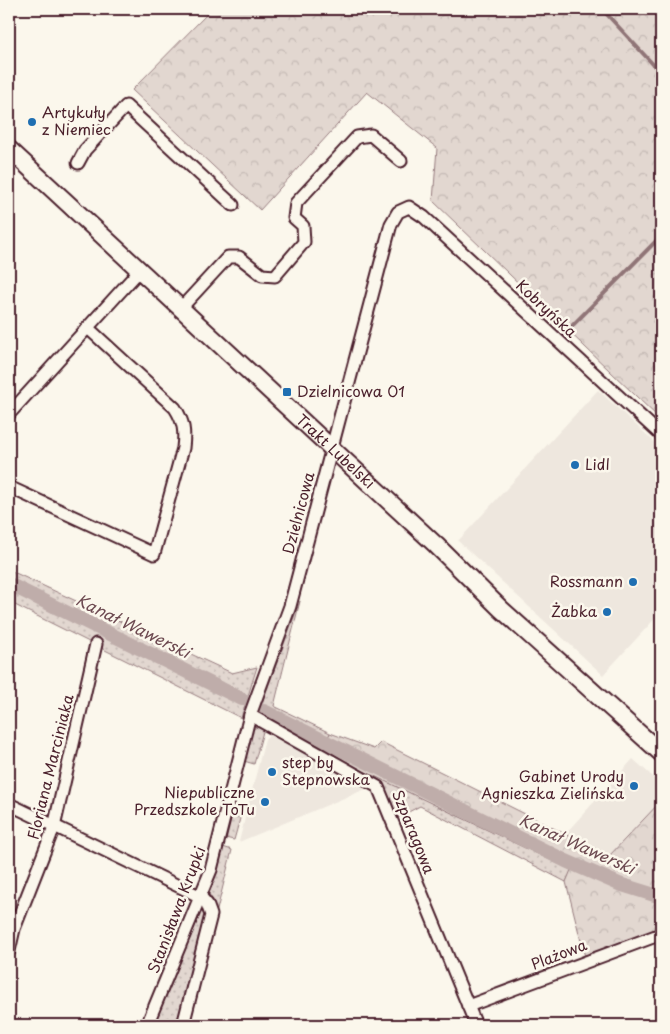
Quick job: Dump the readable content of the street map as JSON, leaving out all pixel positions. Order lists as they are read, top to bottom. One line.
{"streets":{"street":["Kobryńska","Trakt Lubelski","Dzielnicowa","Floriana Marciniaka","Szparagowa","Stanisława Krupki","Plażowa"]},"crossings":[["Kobryńska","Dzielnicowa"],["Trakt Lubelski","Dzielnicowa"],["Dzielnicowa","Szparagowa"],["Dzielnicowa","Stanisława Krupki"],["Szparagowa","Stanisława Krupki"],["Szparagowa","Plażowa"]],"water":["Kanał Wawerski"],"places":{"other":["Artykuły z Niemiec","Lidl","Rossmann","Żabka","step by Stepnowska","Gabinet Urody Agnieszka Zielińska","Niepubliczne Przedszkole ToTu"],"transit":["Dzielnicowa 01"]}}
